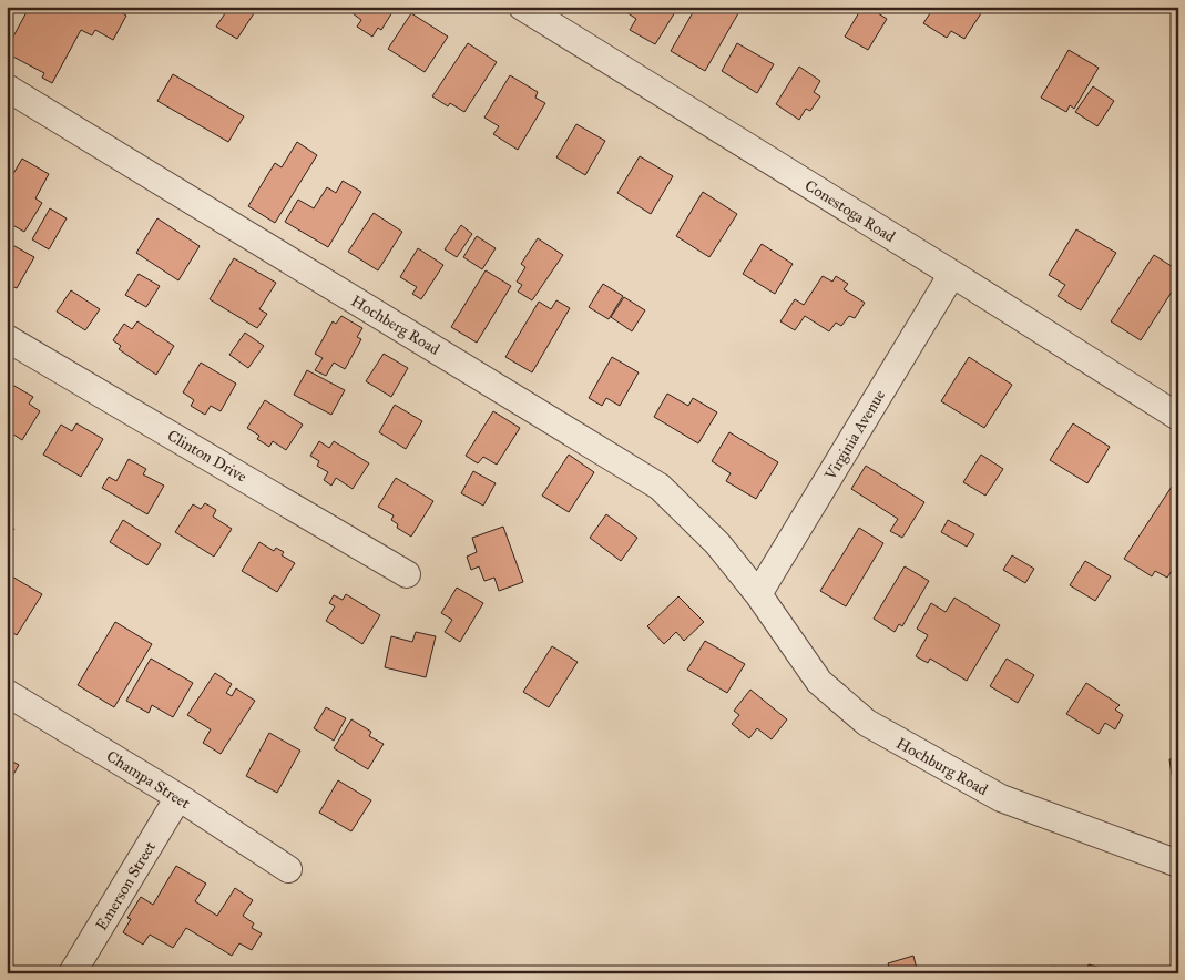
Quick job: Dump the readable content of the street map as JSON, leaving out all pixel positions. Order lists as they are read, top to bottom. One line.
{"streets":{"street":["Conestoga Road","Hochberg Road","Virginia Avenue","Clinton Drive","Hochburg Road","Champa Street","Emerson Street"]},"crossings":[["Conestoga Road","Virginia Avenue"],["Hochberg Road","Virginia Avenue"],["Hochberg Road","Hochburg Road"],["Virginia Avenue","Hochburg Road"],["Champa Street","Emerson Street"]]}
